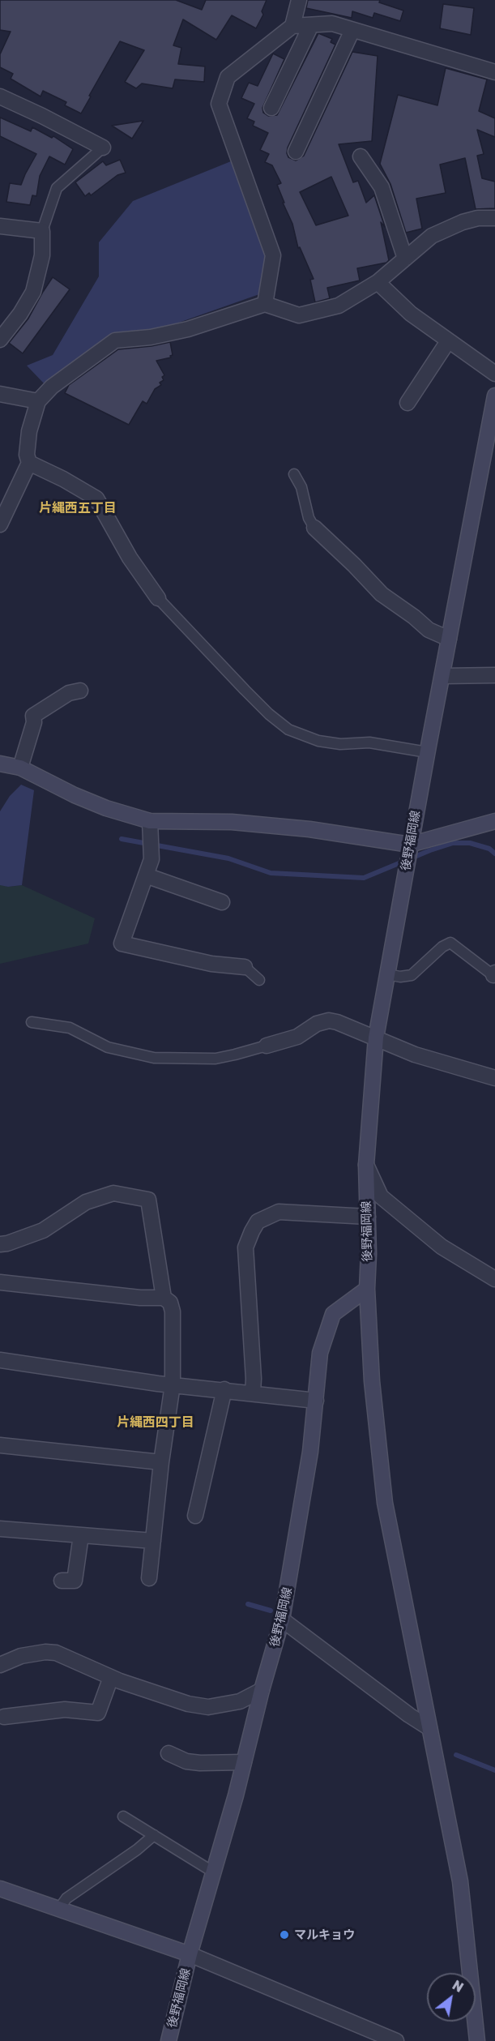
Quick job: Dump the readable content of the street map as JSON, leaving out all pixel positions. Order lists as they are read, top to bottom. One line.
{"streets":{"main road":["後野福岡線"]},"districts":["片縄西五丁目","片縄西四丁目"],"places":["マルキョウ"],"north":"top right"}
